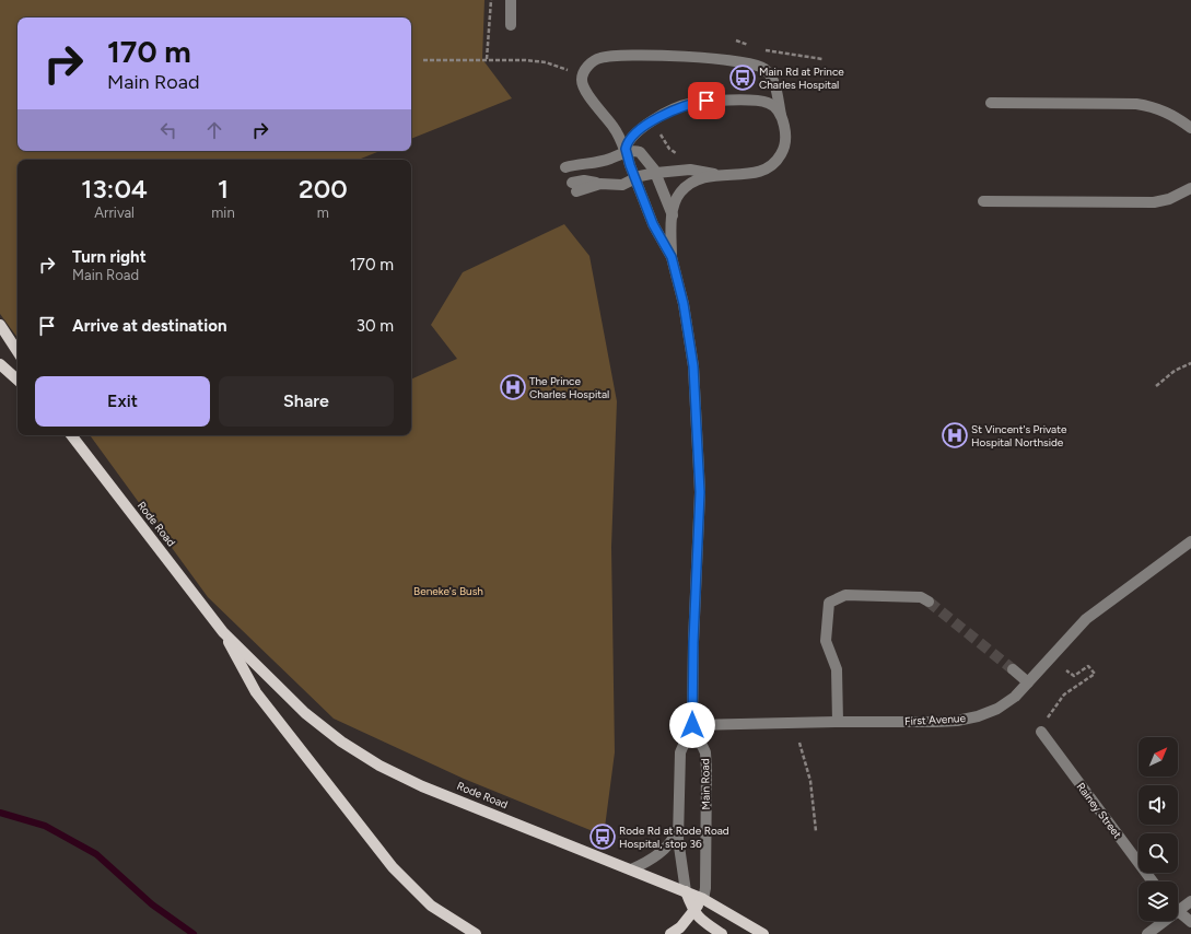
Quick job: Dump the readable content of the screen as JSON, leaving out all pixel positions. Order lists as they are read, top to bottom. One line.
{"streets":{"main road":["Rode Road"],"street":["First Avenue","Main Road","Rainey Street"]},"crossings":[["Rode Road","Main Road"],["First Avenue","Main Road"]],"parks":["Beneke's Bush"],"places":{"bus stop":["Main Rd at Prince Charles Hospital","Rode Rd at Rode Road Hospital, stop 36"],"hospital":["The Prince Charles Hospital","St Vincent's Private Hospital Northside"]},"north":"top right","page":{"turn":["170 m","Main Road"],"eta":["13:04","Arrival","1","min","200","m"],"list":[{"name":"Turn right","note":"Main Road","value":"170 m"},{"name":"Arrive at destination","value":"30 m"}],"buttons":["Exit","Share"]}}
